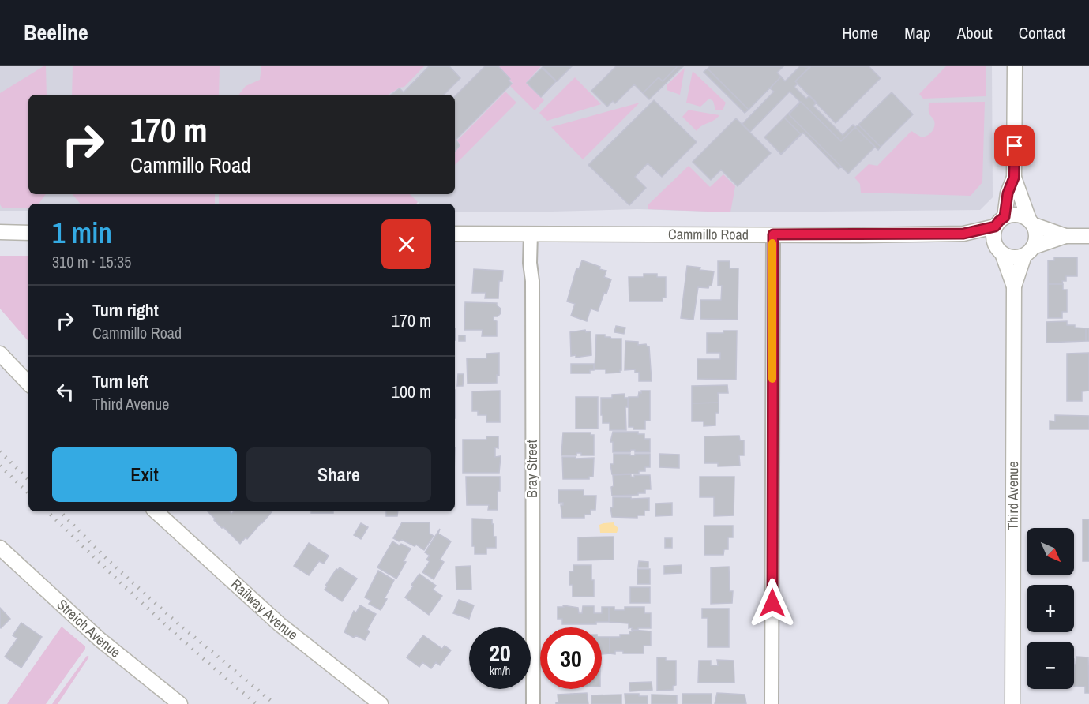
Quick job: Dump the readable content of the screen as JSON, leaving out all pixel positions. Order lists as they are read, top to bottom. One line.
{"streets":{"main road":["Cammillo Road","Third Avenue","Railway Avenue","Streich Avenue"],"street":["Bray Street"]},"crossings":[["Cammillo Road","Bray Street"],["Cammillo Road","Third Avenue"]],"north":"bottom right","page":{"header":"Beeline","nav":["Home","Map","About","Contact"],"turn":["170 m","Cammillo Road"],"heading":["1 min","310 m · 15:35"],"list":[{"name":"Turn right","note":"Cammillo Road","value":"170 m"},{"name":"Turn left","note":"Third Avenue","value":"100 m"}],"buttons":["Exit","Share"],"map_buttons":["+","−"],"speed":"20 km/h","limit":"30"}}
